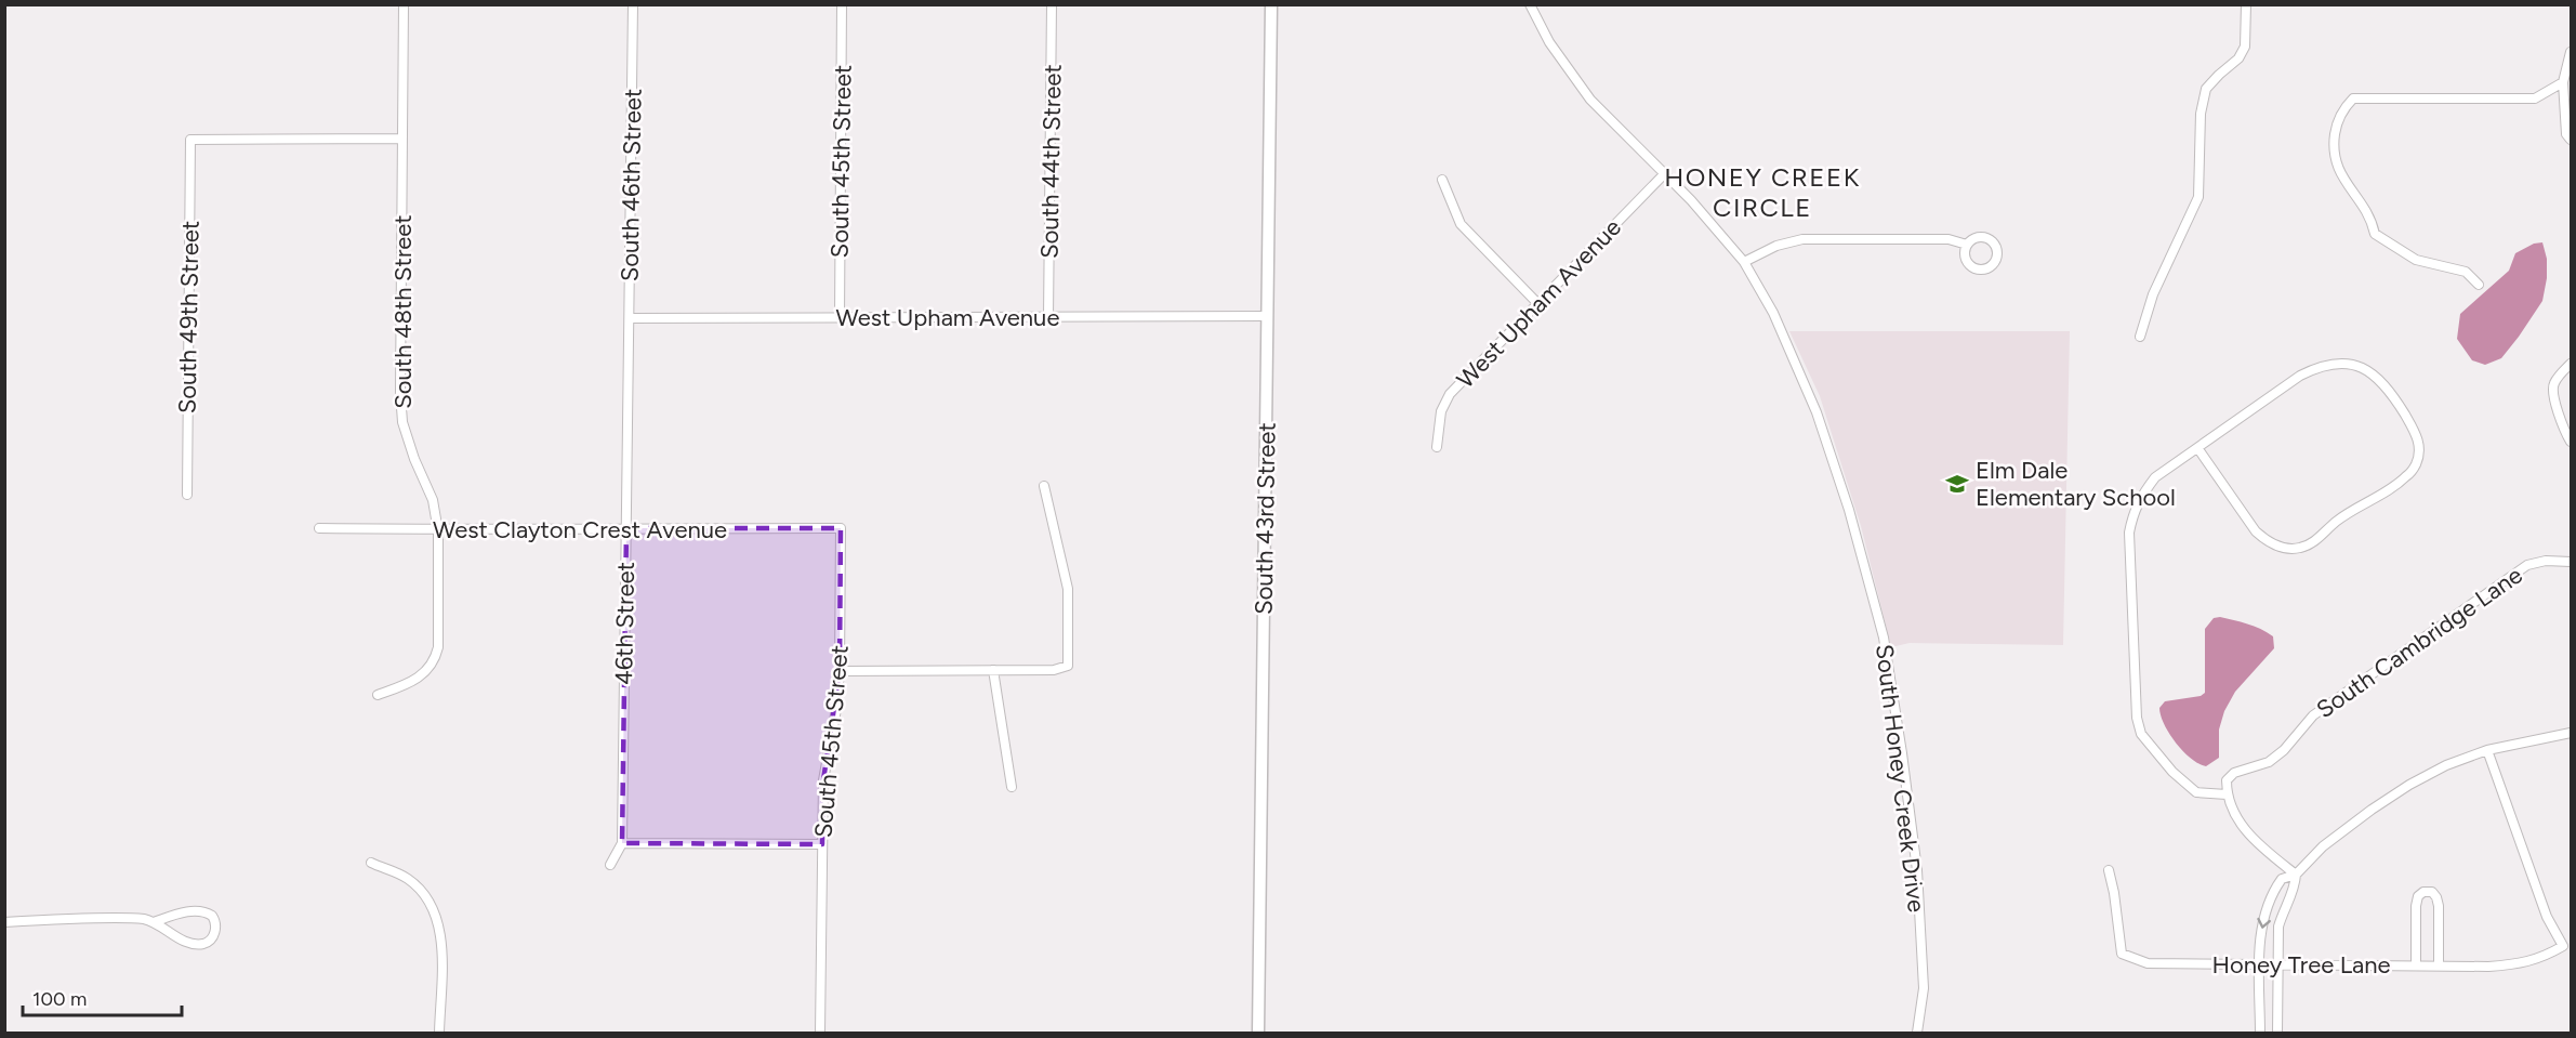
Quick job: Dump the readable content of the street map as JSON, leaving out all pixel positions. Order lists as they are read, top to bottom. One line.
{"streets":{"street":["South 45th Street","South 44th Street","South 46th Street","West Upham Avenue","South 48th Street","South 49th Street","South 43rd Street","West Clayton Crest Avenue","46th Street","South Cambridge Lane","South Honey Creek Drive","Honey Tree Lane"]},"crossings":[["South 45th Street","West Upham Avenue"],["South 45th Street","West Clayton Crest Avenue"],["South 44th Street","West Upham Avenue"],["South 46th Street","West Upham Avenue"],["South 46th Street","46th Street"],["West Upham Avenue","South 43rd Street"],["West Upham Avenue","South Honey Creek Drive"],["South 48th Street","South 49th Street"],["South 48th Street","West Clayton Crest Avenue"],["West Clayton Crest Avenue","46th Street"]],"districts":["HONEY CREEK CIRCLE"],"places":{"school or university":["Elm Dale Elementary School"]},"scale_bar":"100 m"}
